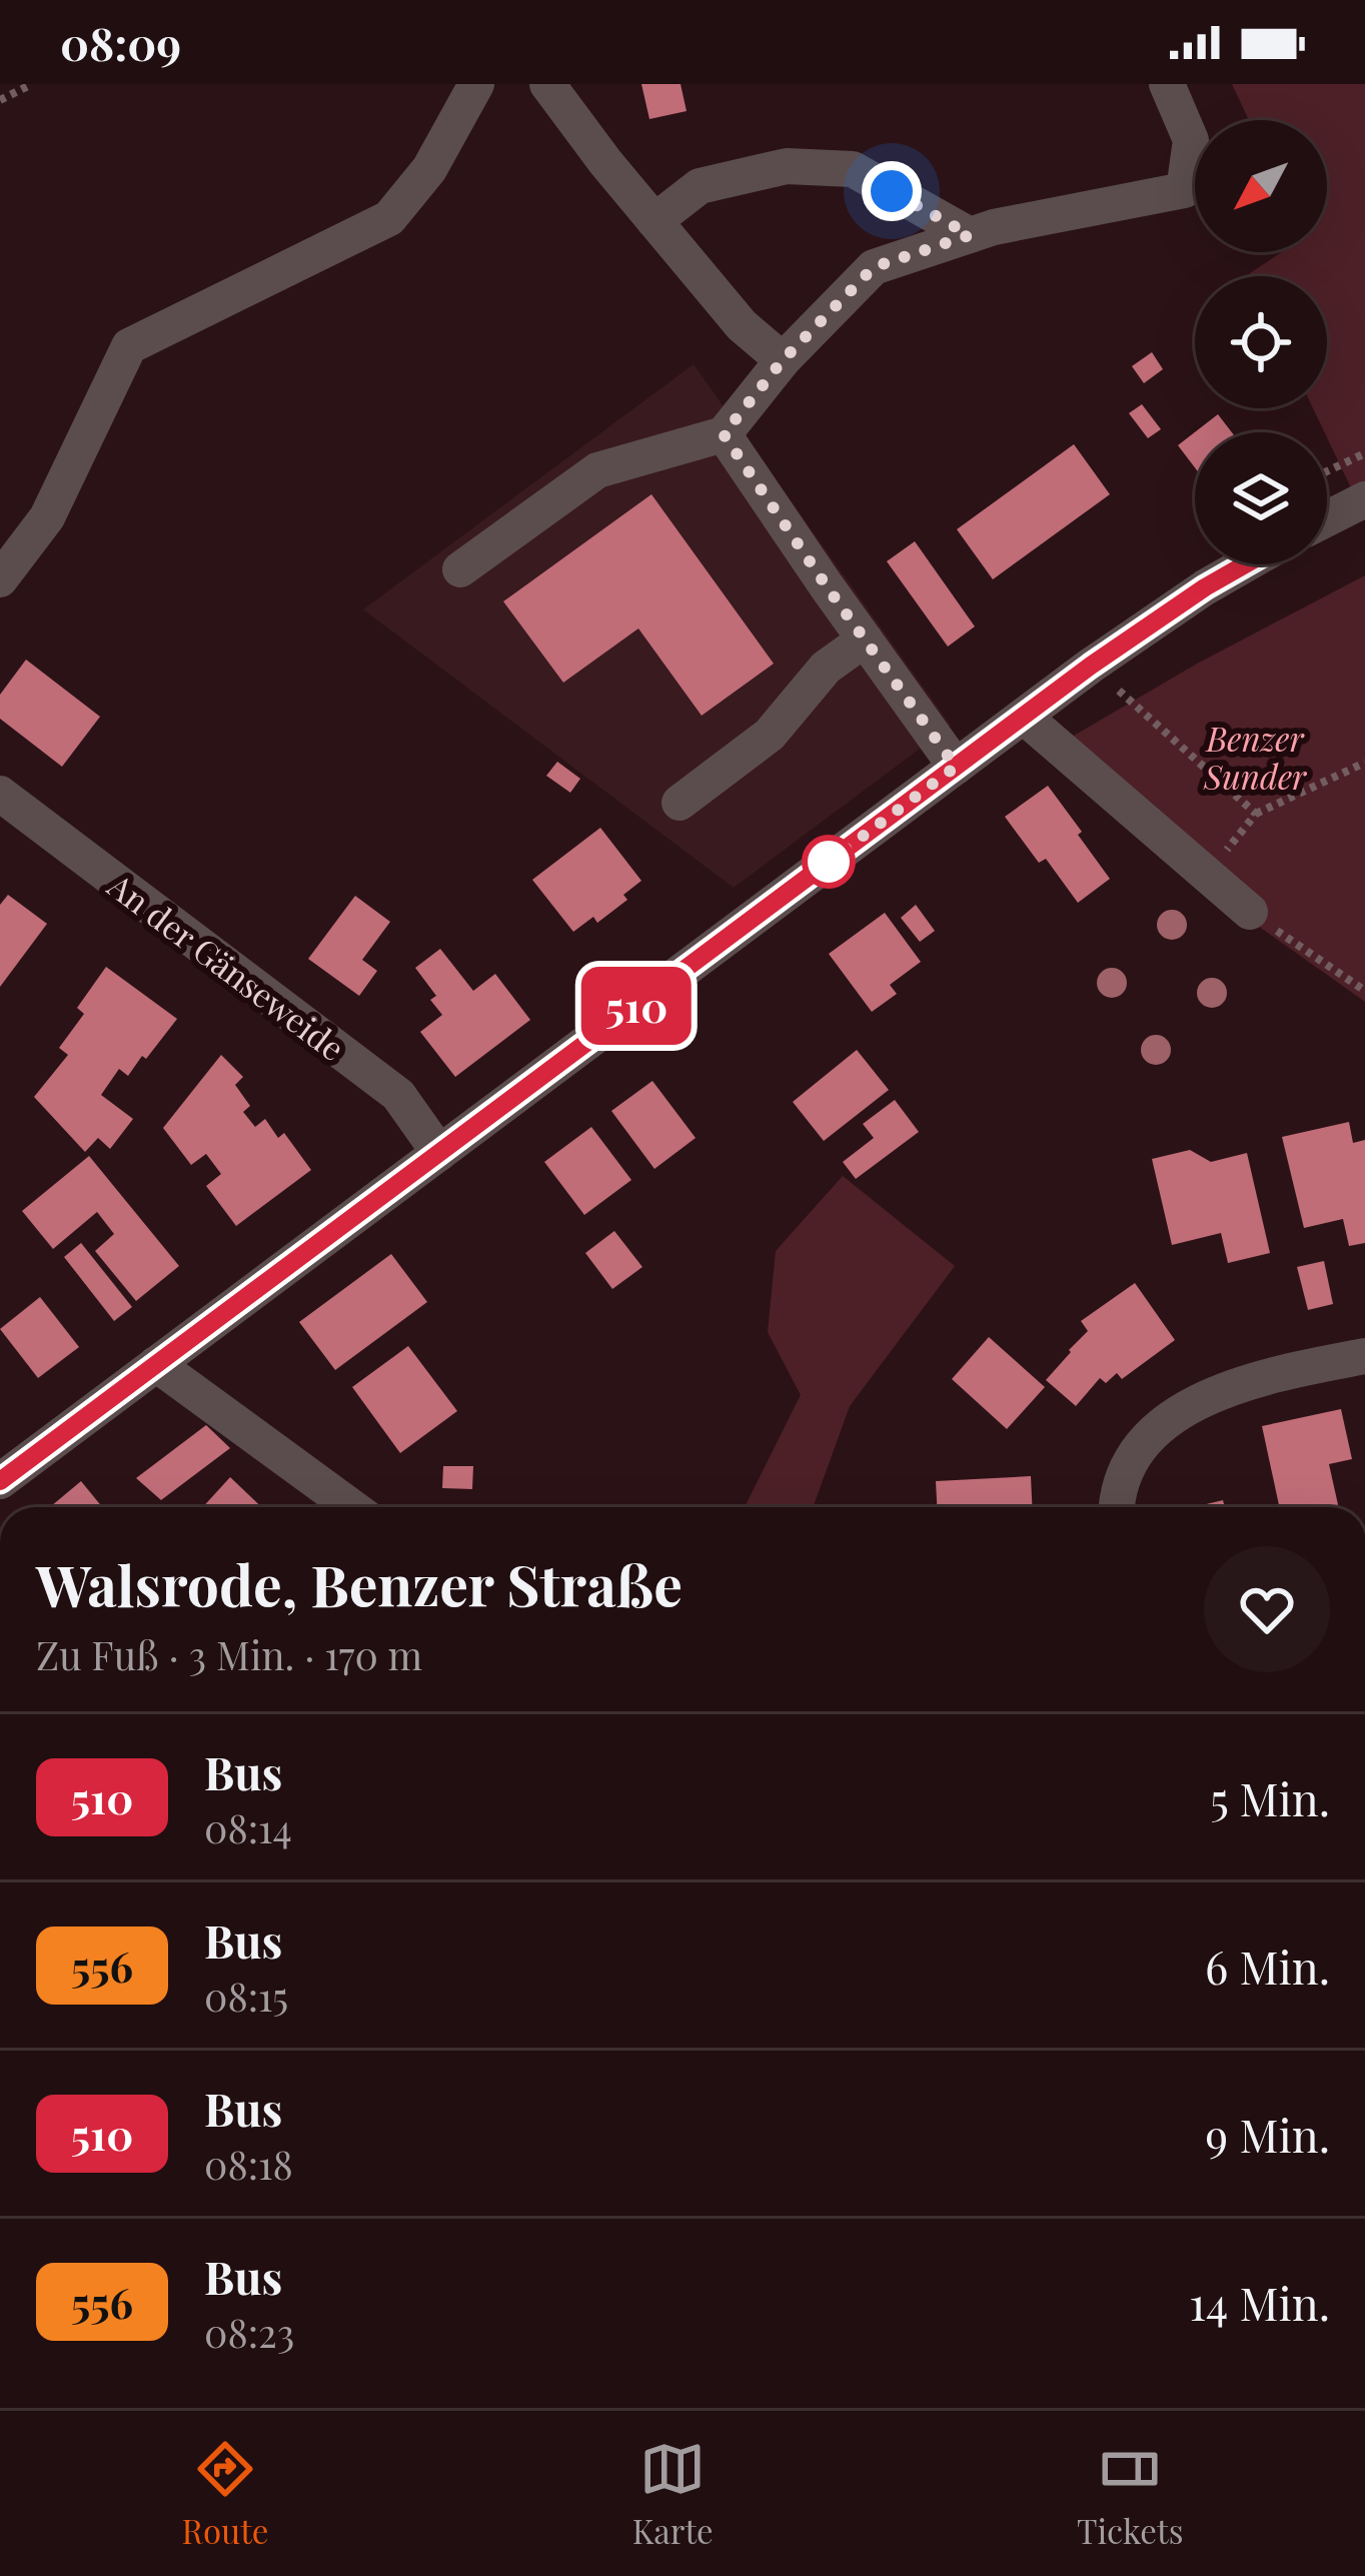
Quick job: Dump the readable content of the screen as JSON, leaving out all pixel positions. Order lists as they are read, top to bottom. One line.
{"streets":{"street":["An der Gänseweide"]},"parks":["Benzer Sunder"],"lines":["bus line 510"],"north":"bottom left","page":{"status":"08:09","on_map":"510","heading":["Walsrode, Benzer Straße","Zu Fuß · 3 Min. · 170 m"],"list":[{"mark":"510","name":"Bus","note":"08:14","value":"5 Min."},{"mark":"556","name":"Bus","note":"08:15","value":"6 Min."},{"mark":"510","name":"Bus","note":"08:18","value":"9 Min."},{"mark":"556","name":"Bus","note":"08:23","value":"14 Min."}],"tabs":["Route","Karte","Tickets"]}}
